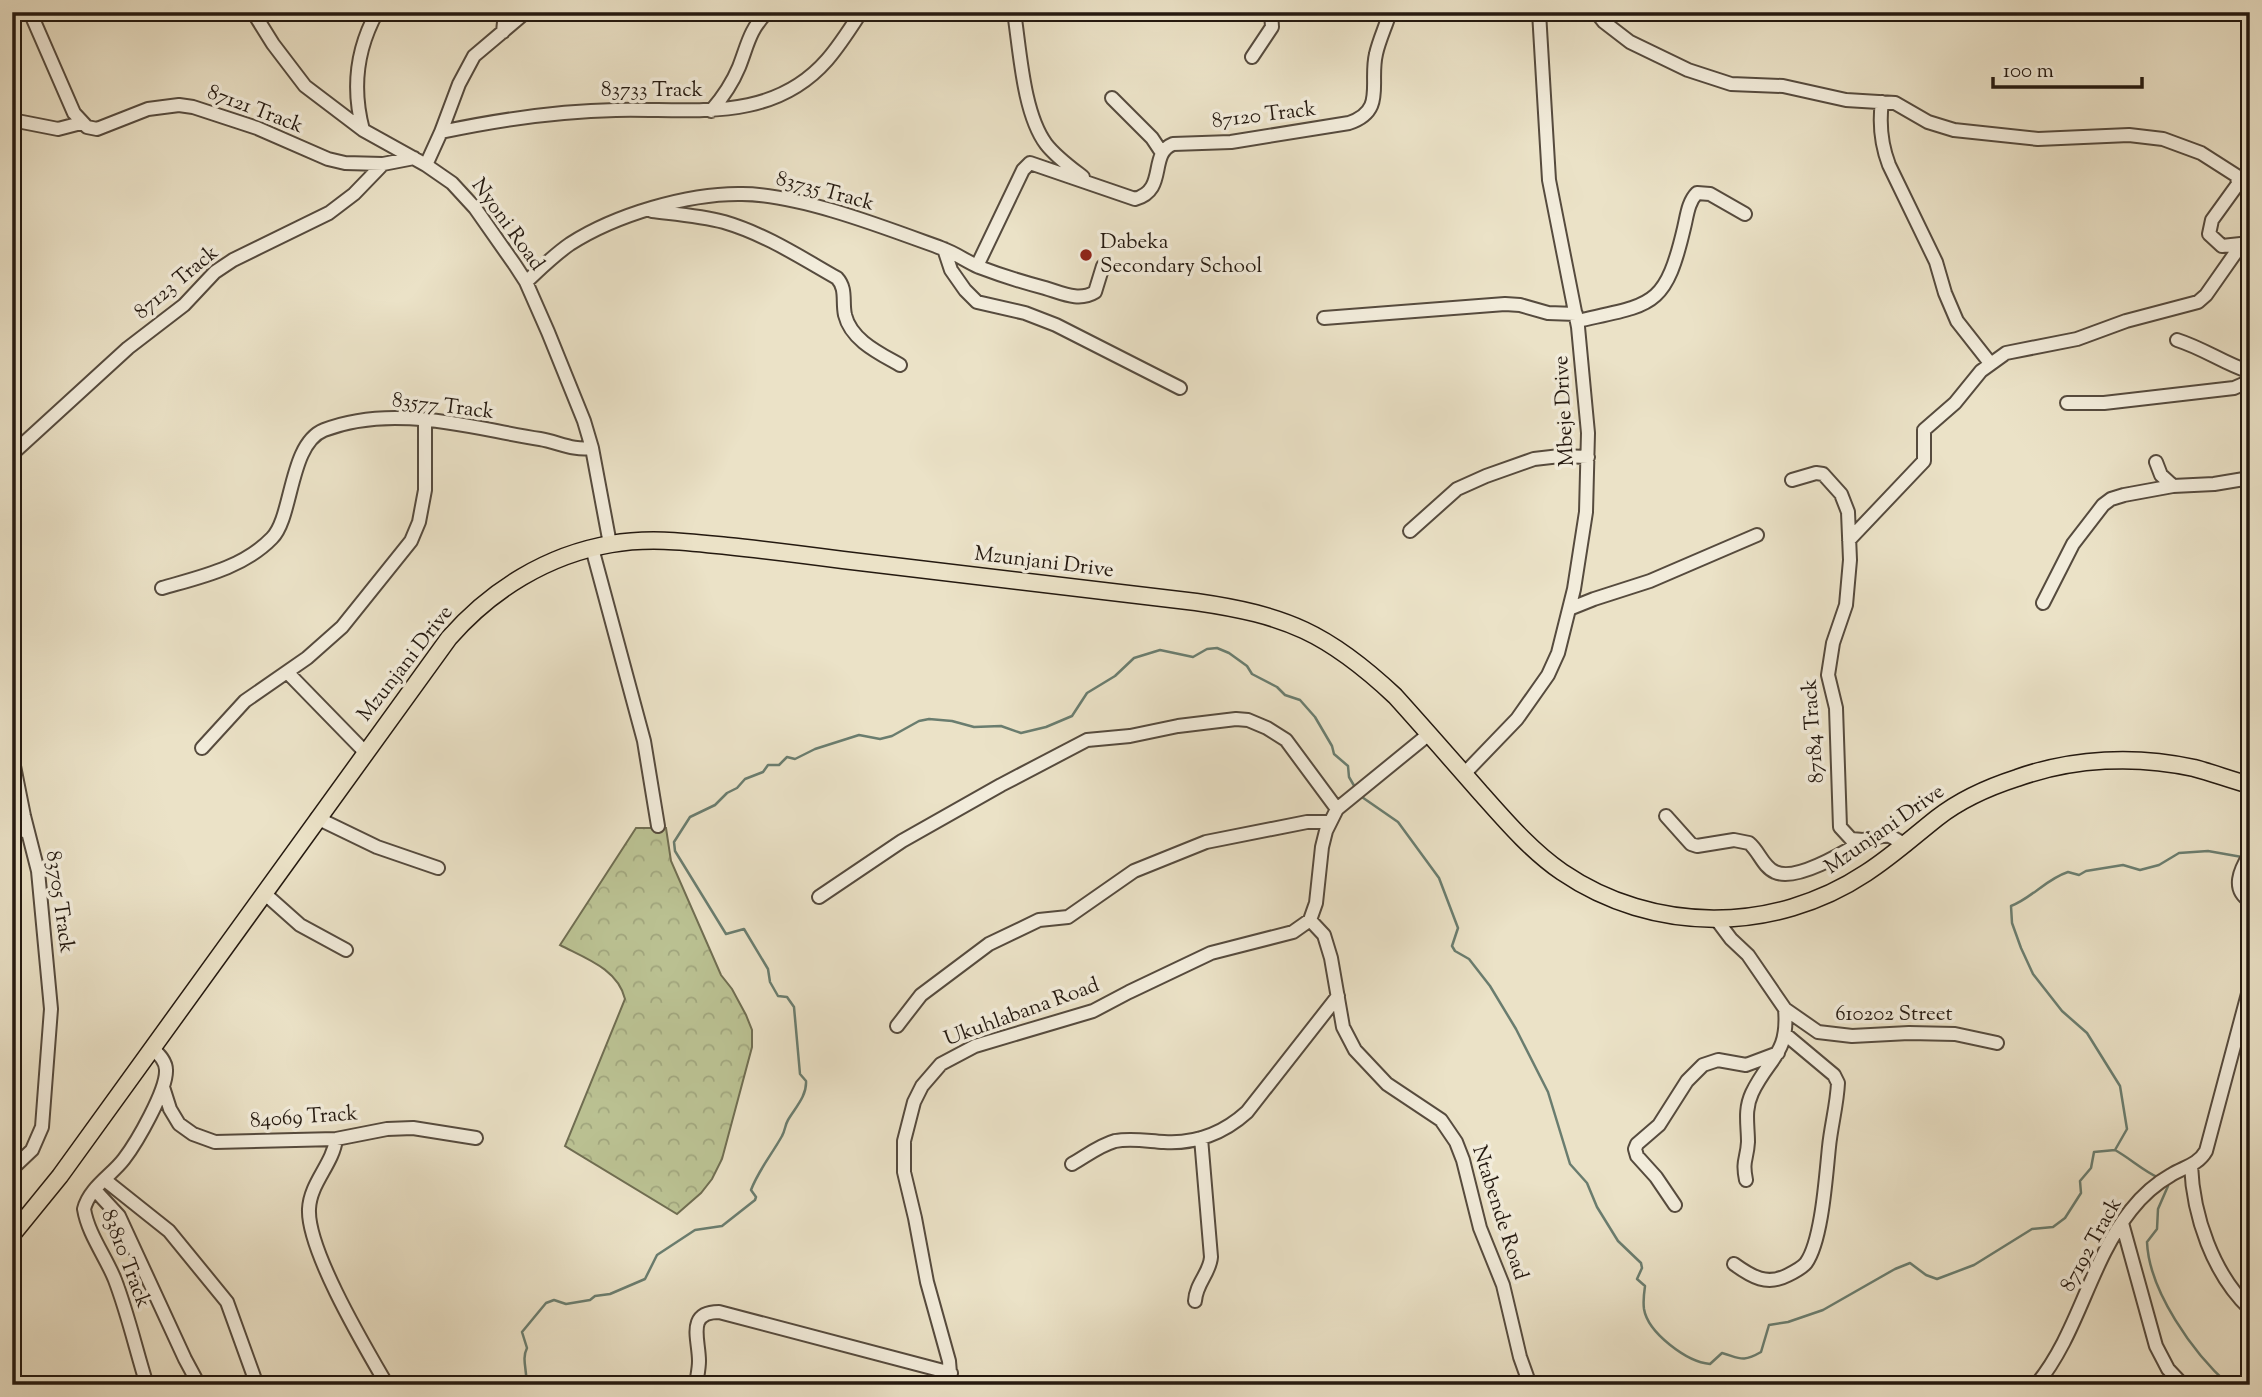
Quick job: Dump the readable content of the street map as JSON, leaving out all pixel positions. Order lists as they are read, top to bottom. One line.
{"streets":{"main road":["Mzunjani Drive"],"street":["83733 Track","87121 Track","87120 Track","83735 Track","Nyoni Road","87123 Track","83577 Track","Mbeje Drive","87184 Track","83705 Track","Ukuhlabana Road","610202 Street","84069 Track","Ntabende Road","87192 Track","83810 Track"]},"crossings":[["87121 Track","Nyoni Road"],["87121 Track","87123 Track"],["83735 Track","Nyoni Road"],["Nyoni Road","83577 Track"],["Nyoni Road","Mzunjani Drive"],["Mbeje Drive","Mzunjani Drive"],["Mzunjani Drive","610202 Street"],["Ukuhlabana Road","Ntabende Road"],["84069 Track","83810 Track"]],"places":["Dabeka Secondary School"],"scale_bar":"100 m"}
